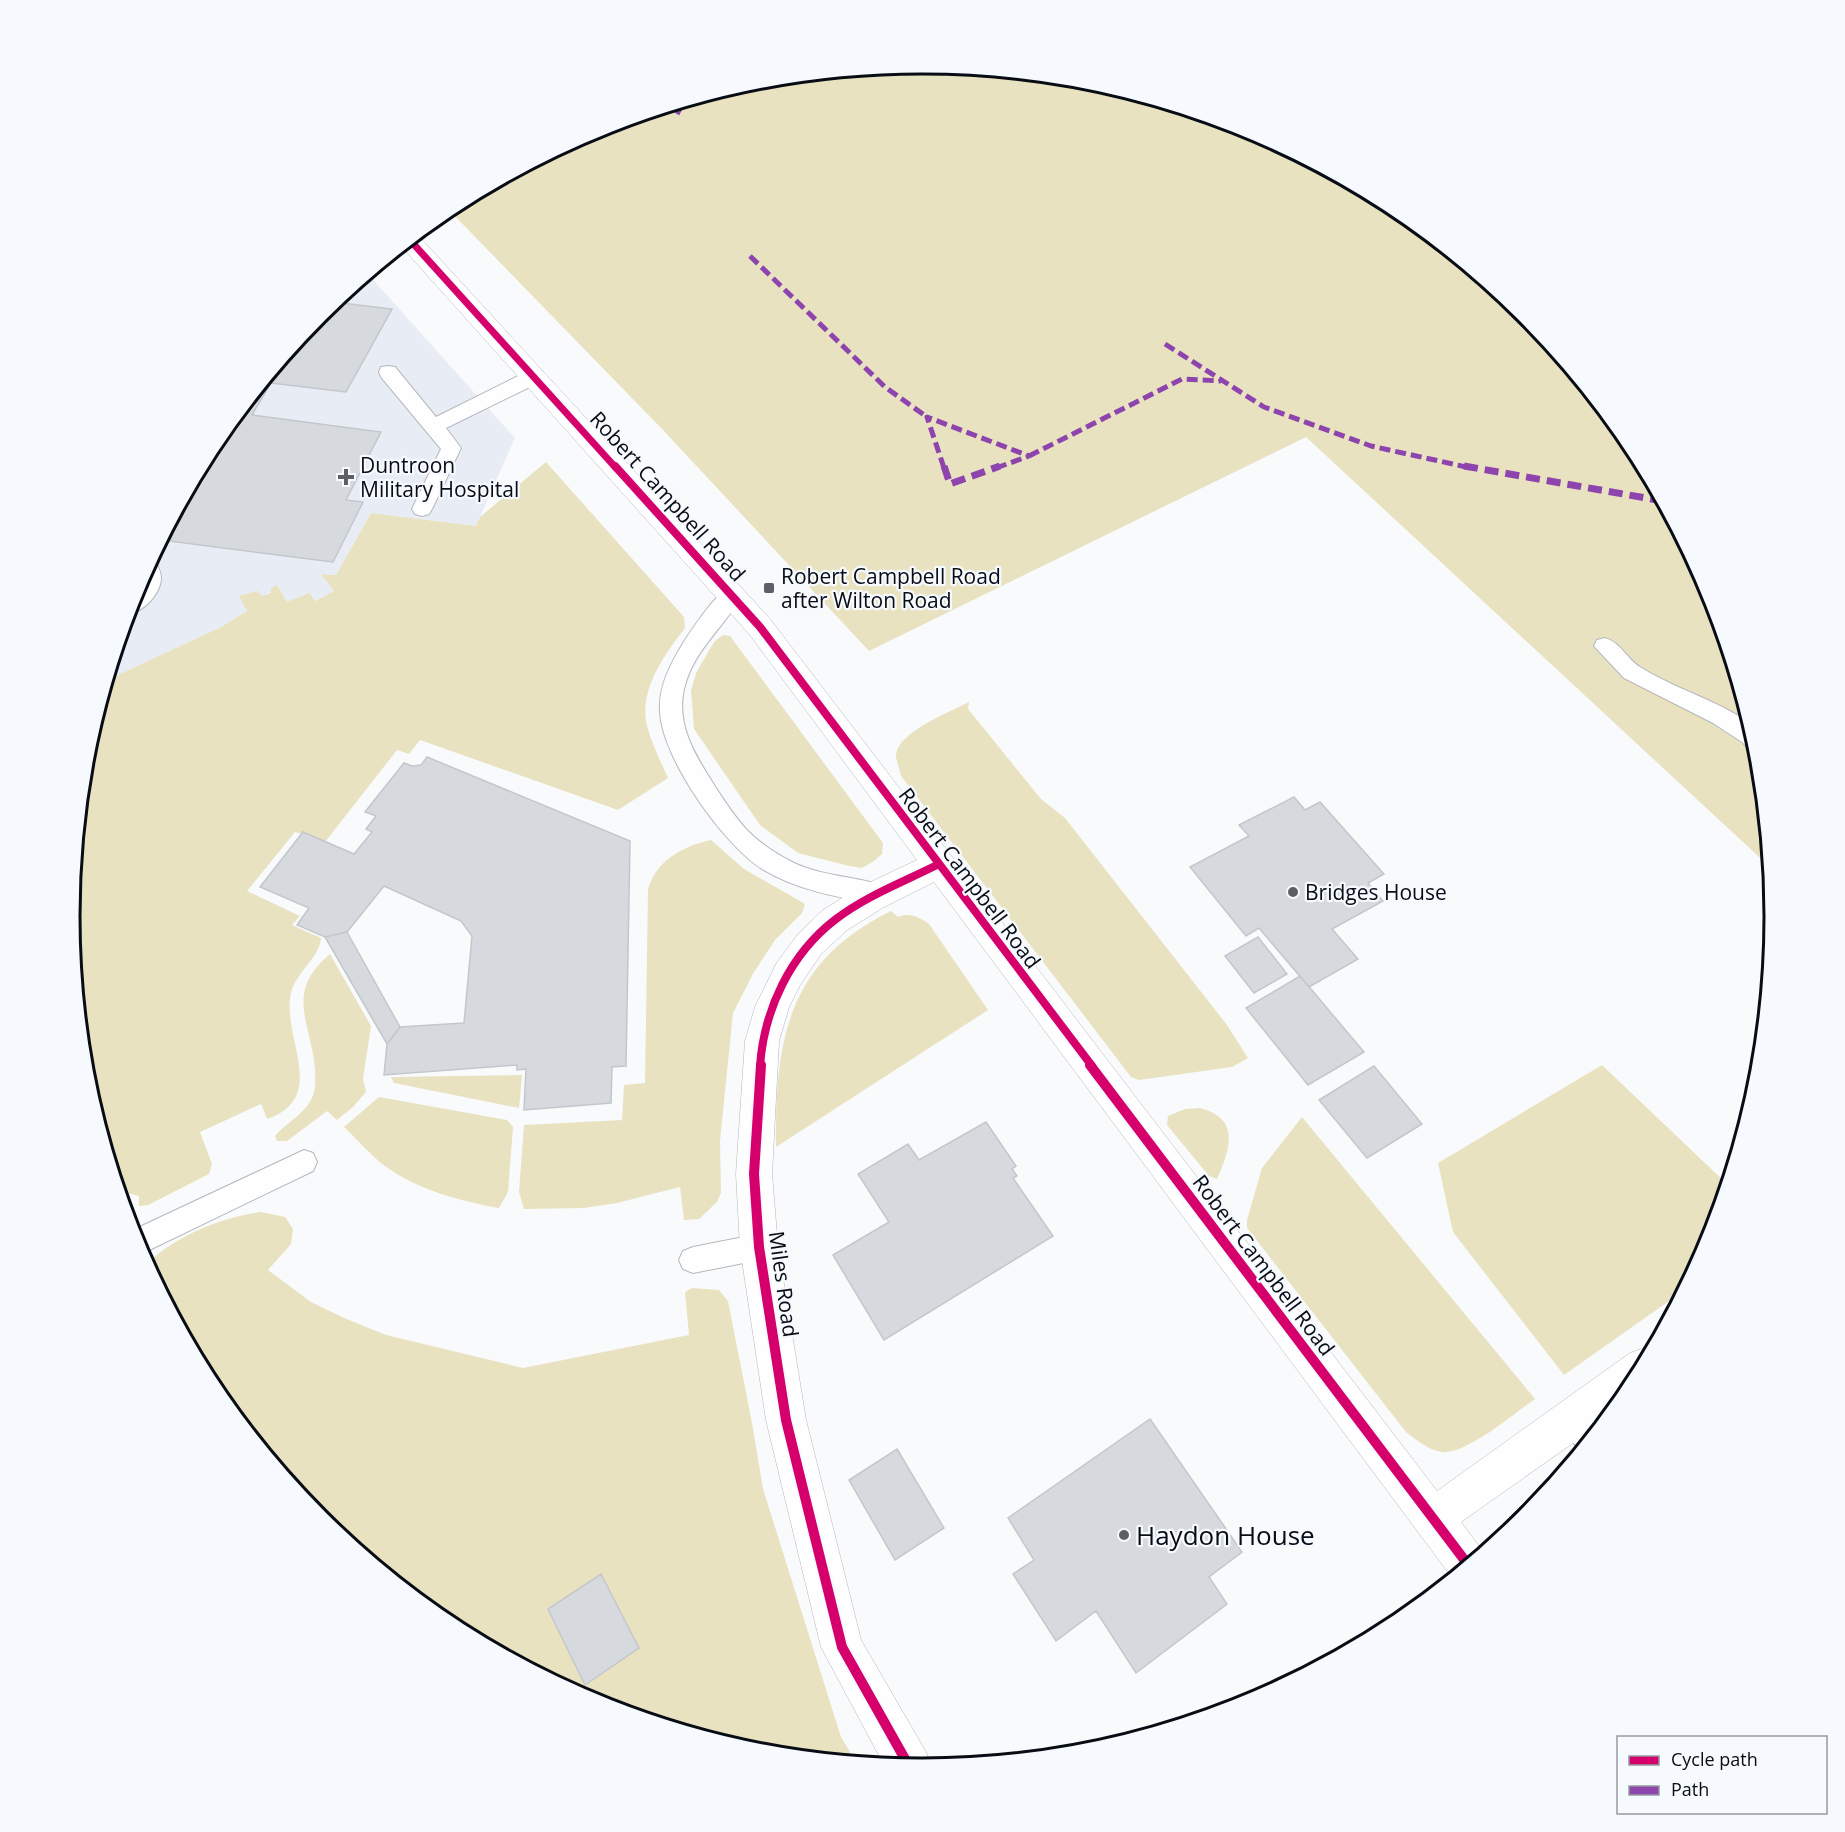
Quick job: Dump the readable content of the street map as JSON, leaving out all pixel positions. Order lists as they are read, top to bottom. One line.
{"streets":{"street":["Robert Campbell Road","Miles Road"]},"crossings":[["Robert Campbell Road","Miles Road"]],"places":{"health":["Duntroon Military Hospital"],"transit":["Robert Campbell Road after Wilton Road"],"other":["Bridges House","Haydon House"]},"legend":["Cycle path","Path"]}
